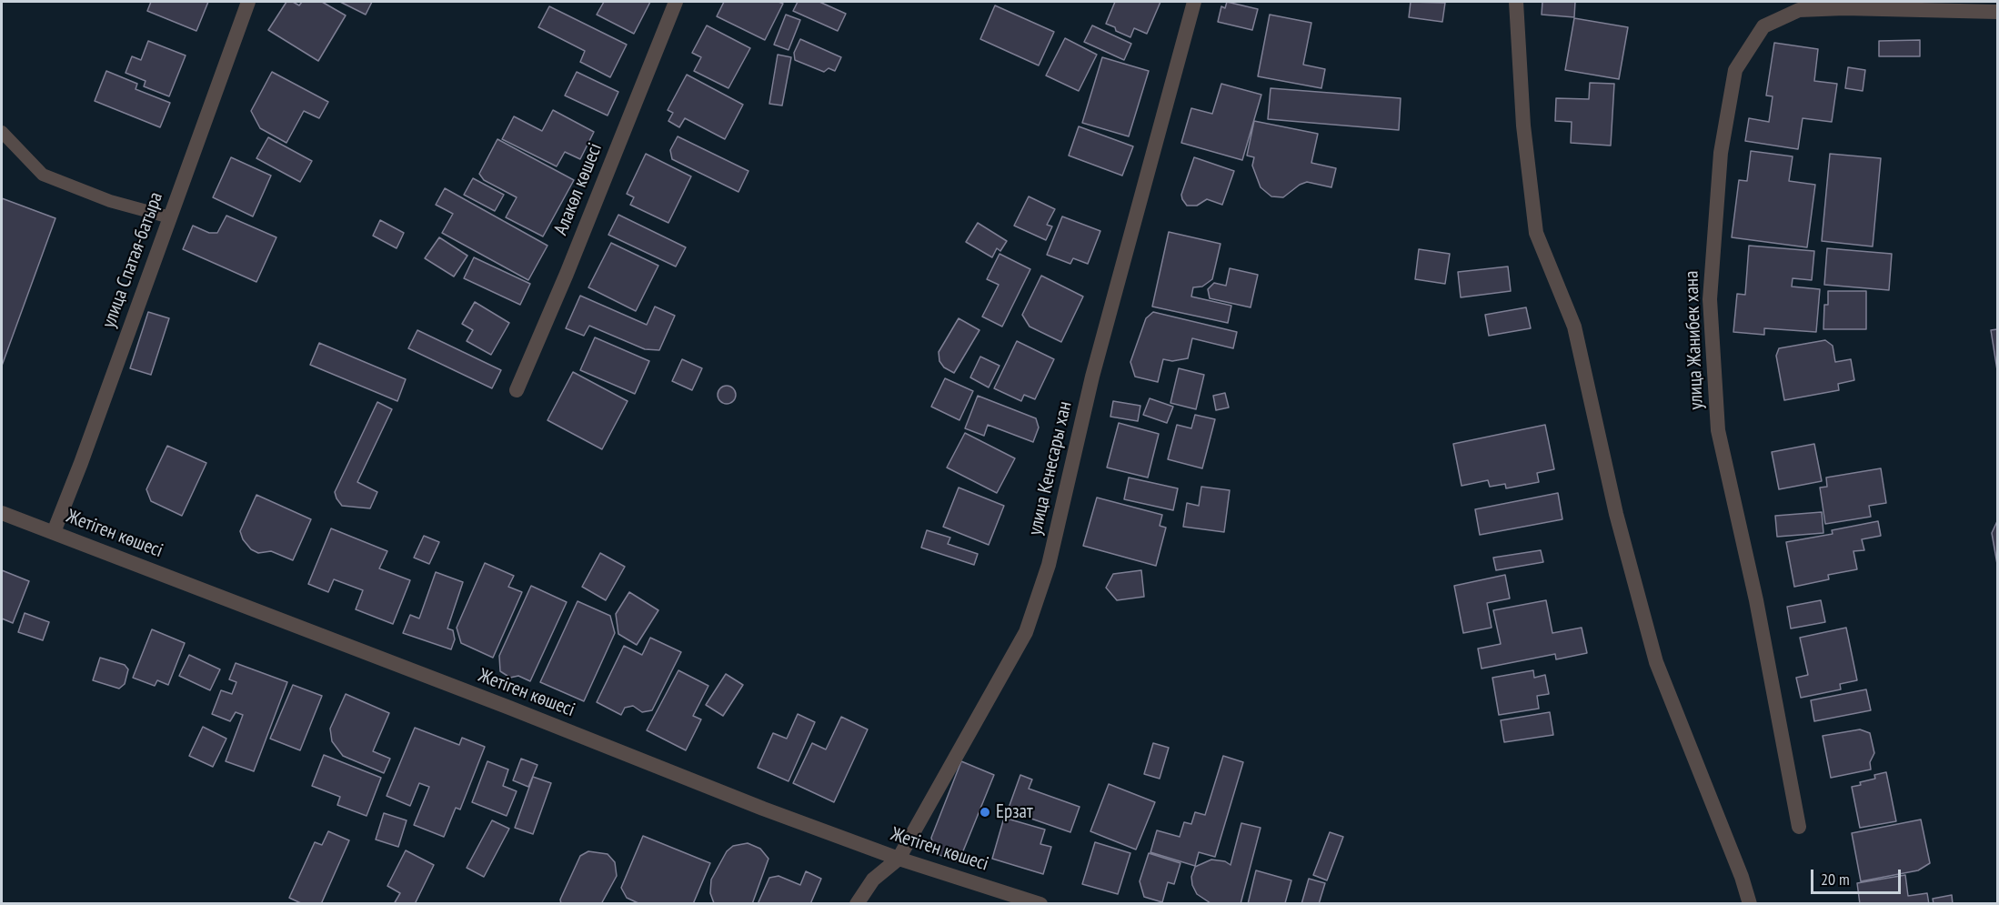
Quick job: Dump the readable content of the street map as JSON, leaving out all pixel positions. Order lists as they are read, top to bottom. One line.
{"streets":{"street":["Алакөл көшесі","улица Спатая-батыра","улица Жанибек хана","улица Кенесары хан","Жетіген көшесі"]},"crossings":[["улица Спатая-батыра","Жетіген көшесі"],["улица Кенесары хан","Жетіген көшесі"]],"places":["Ерзат"],"scale_bar":"20 m"}
